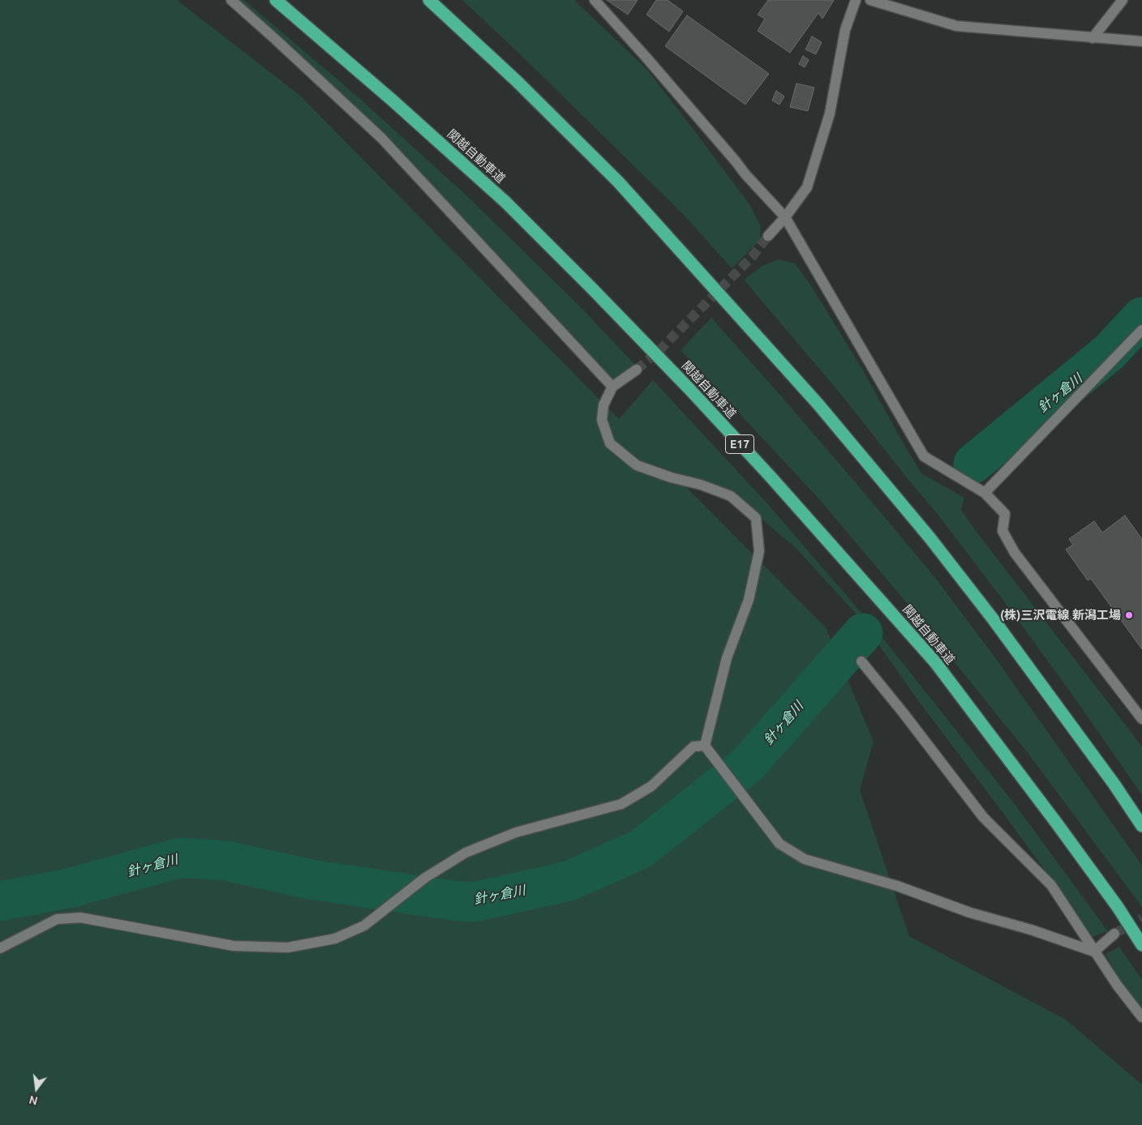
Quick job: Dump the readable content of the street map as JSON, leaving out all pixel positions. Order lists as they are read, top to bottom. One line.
{"streets":{"highway":["関越自動車道","E17"]},"water":["針ヶ倉川"],"places":["(株)三沢電線 新潟工場"],"north":"bottom"}
